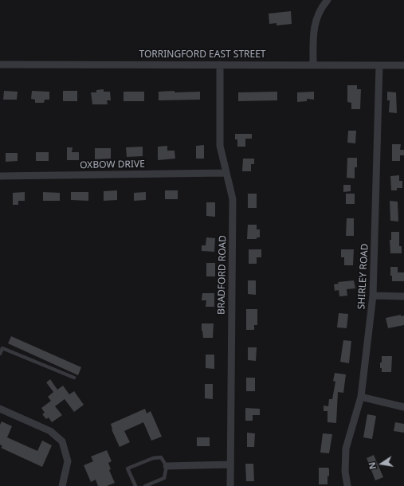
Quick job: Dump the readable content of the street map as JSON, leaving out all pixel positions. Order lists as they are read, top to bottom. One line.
{"streets":{"street":["TORRINGFORD EAST STREET","OXBOW DRIVE","BRADFORD ROAD","SHIRLEY ROAD"]},"crossings":[["TORRINGFORD EAST STREET","BRADFORD ROAD"],["TORRINGFORD EAST STREET","SHIRLEY ROAD"],["OXBOW DRIVE","BRADFORD ROAD"]],"north":"left"}
